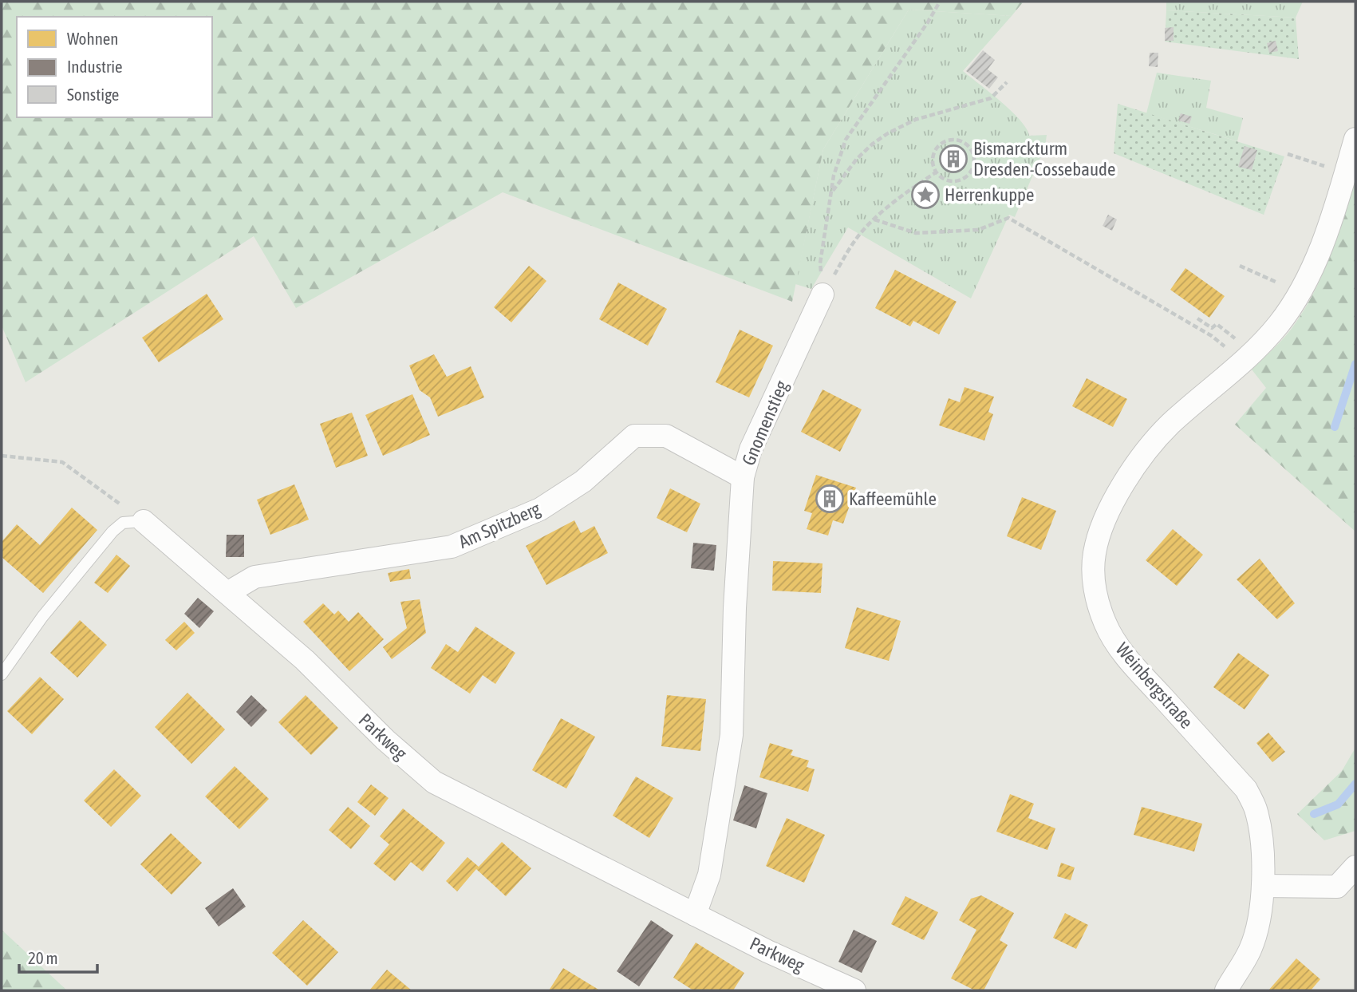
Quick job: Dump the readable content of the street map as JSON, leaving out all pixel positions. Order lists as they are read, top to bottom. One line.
{"streets":{"street":["Gnomenstieg","Am Spitzberg","Weinbergstraße","Parkweg"]},"crossings":[["Gnomenstieg","Am Spitzberg"],["Gnomenstieg","Parkweg"],["Am Spitzberg","Parkweg"]],"places":{"building":["Bismarckturm Dresden-Cossebaude","Kaffeemühle"],"place":["Herrenkuppe"]},"legend":["Wohnen","Industrie","Sonstige"],"scale_bar":"20 m"}
